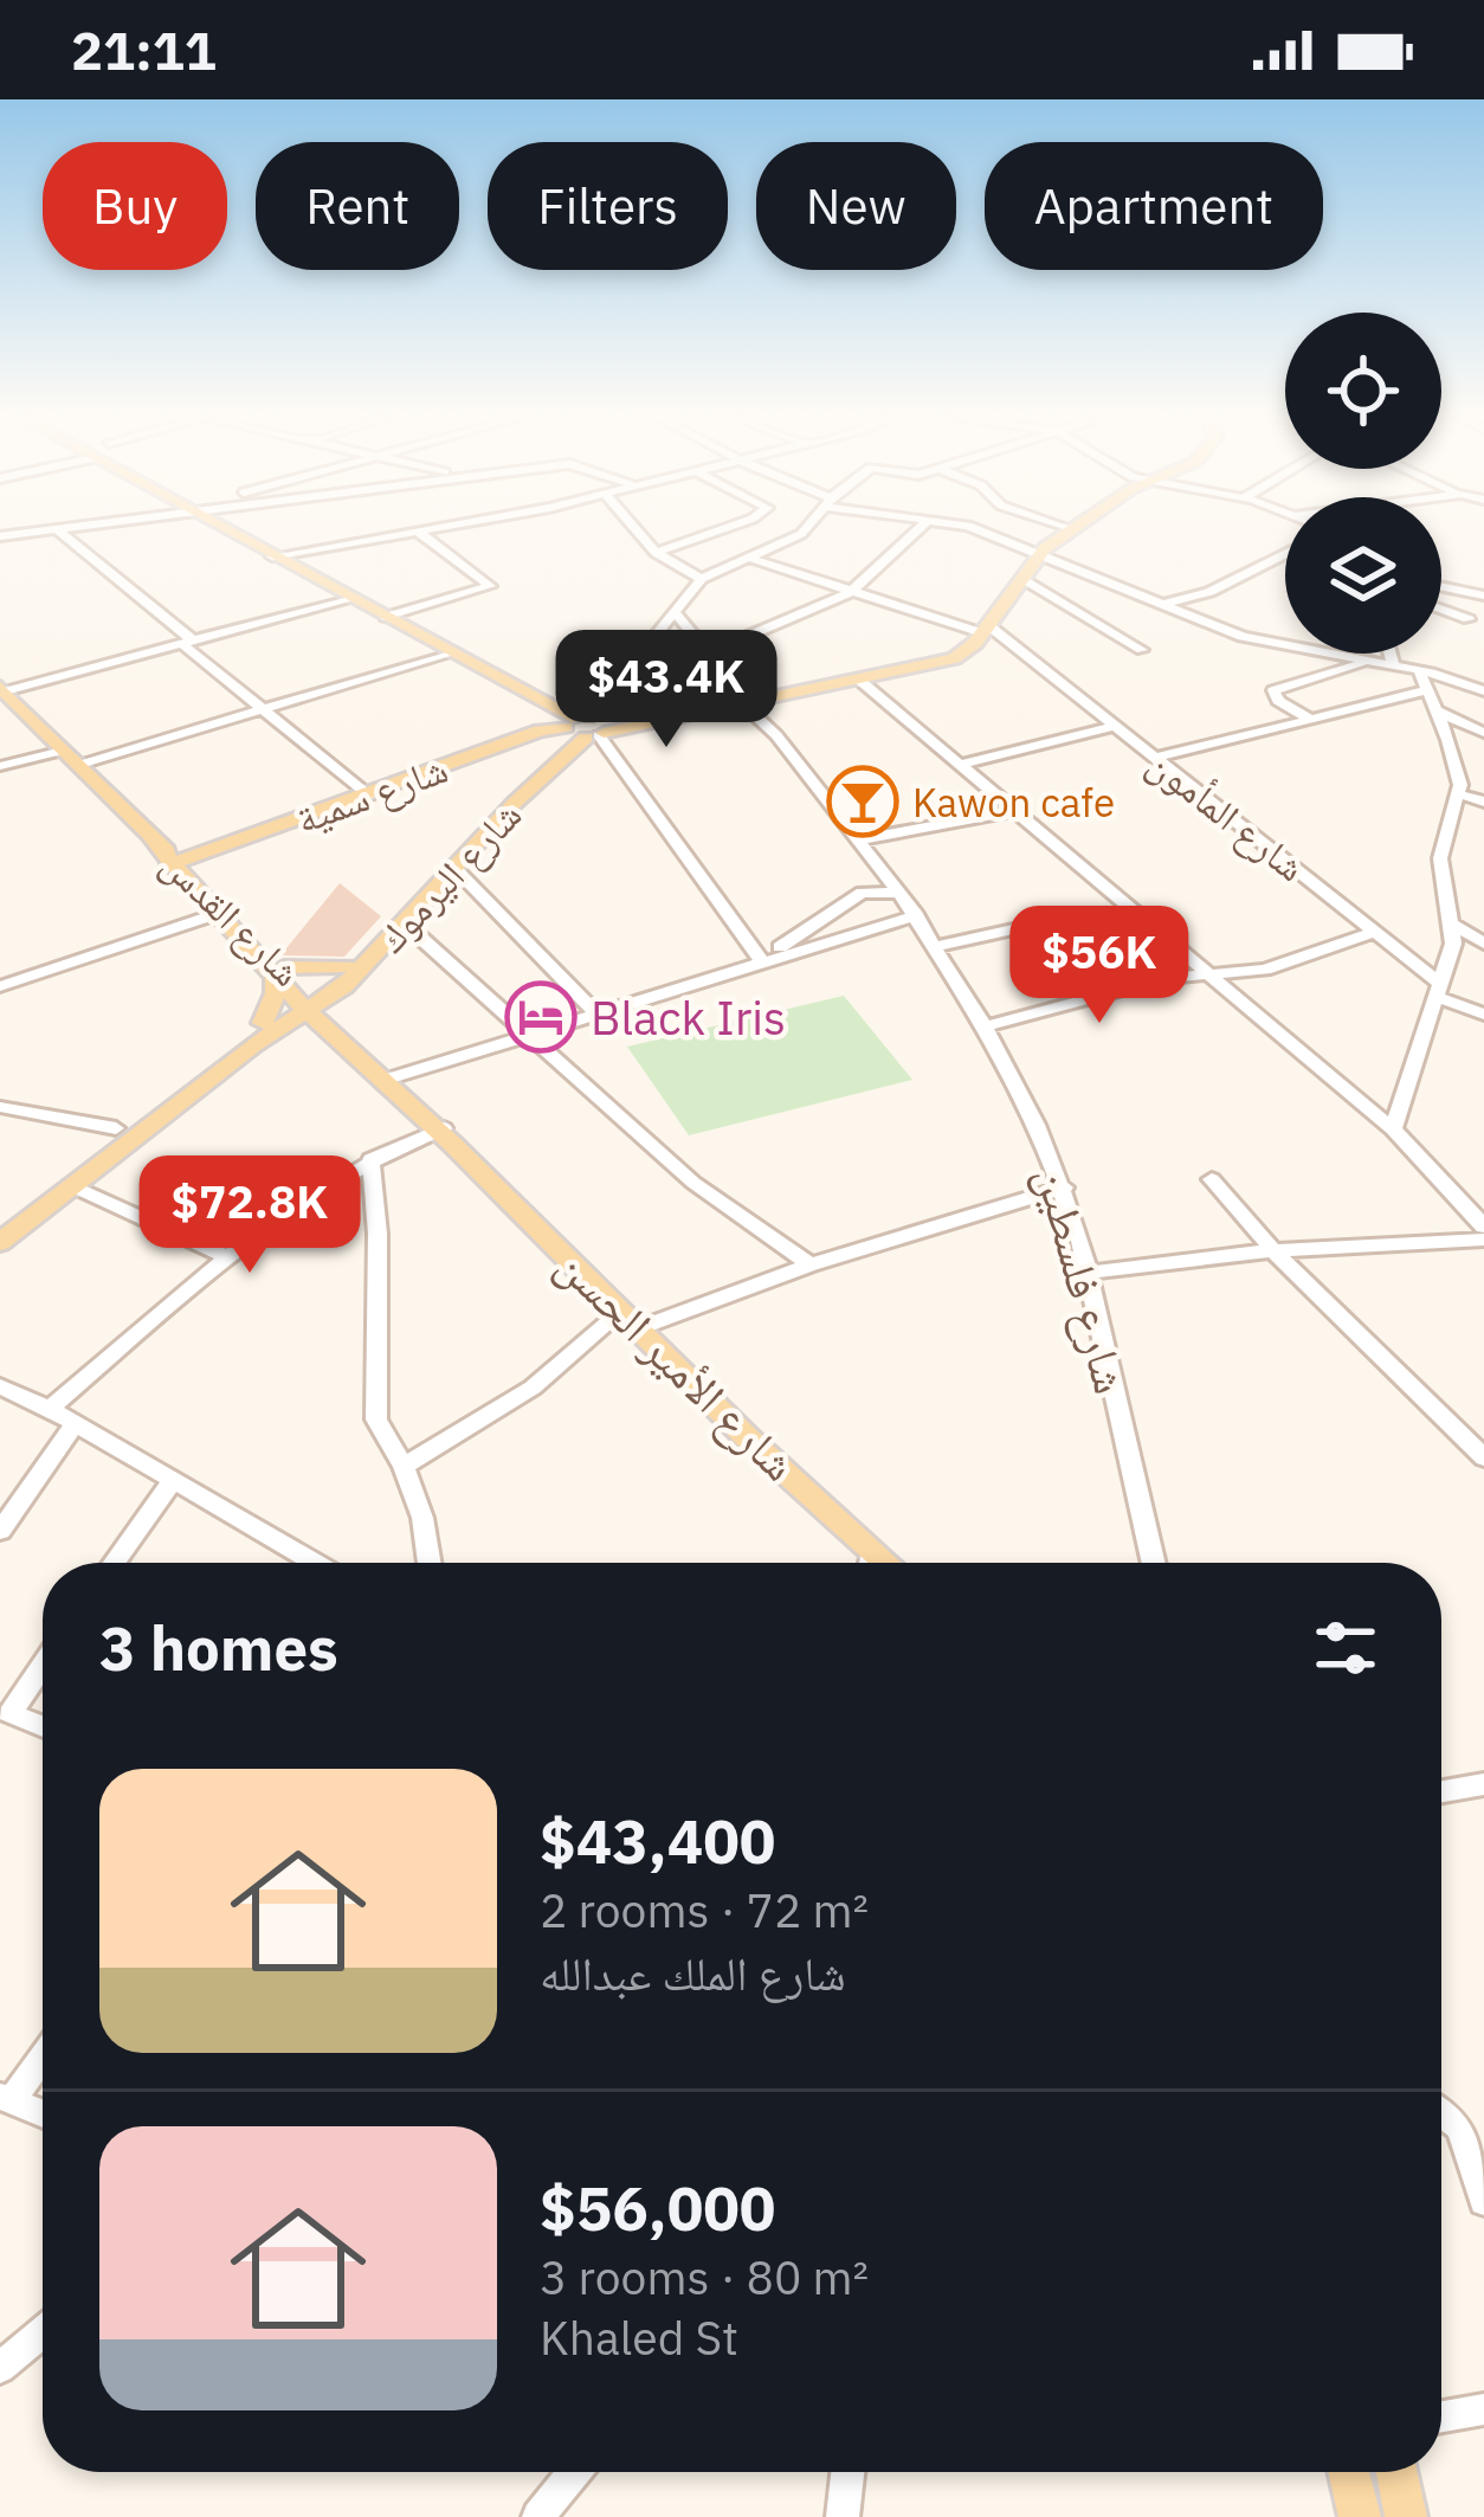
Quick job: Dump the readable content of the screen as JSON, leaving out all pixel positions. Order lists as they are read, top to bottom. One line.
{"streets":{"main road":["شارع سمية","شارع اليرموك","شارع القدس","شارع الأمير الحسن"],"street":["شارع المأمون","شارع فلسطين"]},"crossings":[["شارع سمية","شارع المأمون"],["شارع سمية","شارع اليرموك"],["شارع سمية","شارع القدس"],["شارع سمية","شارع فلسطين"],["شارع اليرموك","شارع القدس"],["شارع اليرموك","شارع الأمير الحسن"],["شارع القدس","شارع الأمير الحسن"]],"places":{"bar":["Kawon cafe"],"hotel":["Black Iris"]},"page":{"status":"21:11","chip":["Buy","Rent","Filters","New","Apartment"],"price":["$43.4K","$56K","$72.8K"],"heading":"3 homes","list":[{"name":"$43,400","note":"2 rooms · 72 m² · شارع الملك عبدالله"},{"name":"$56,000","note":"3 rooms · 80 m² · Khaled St"}]}}
